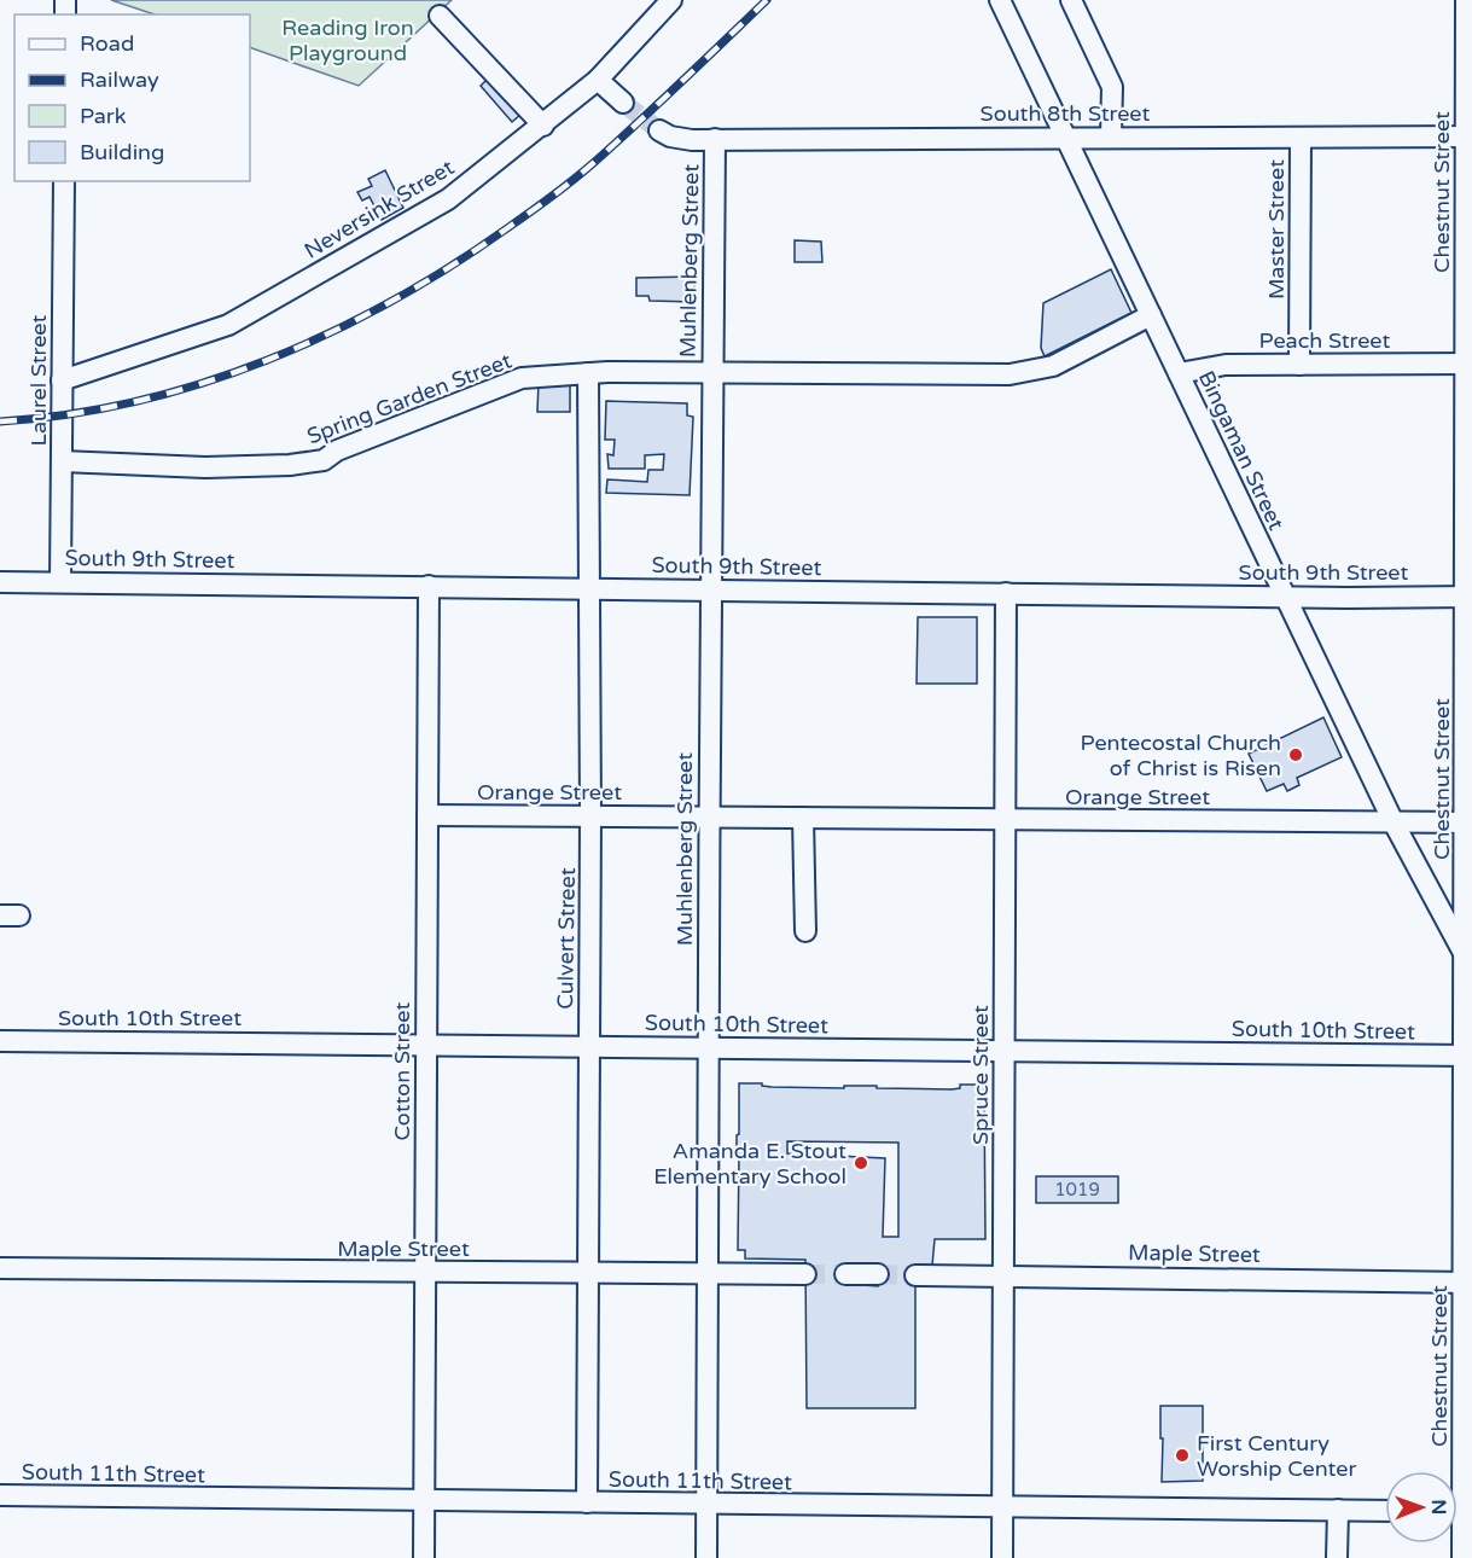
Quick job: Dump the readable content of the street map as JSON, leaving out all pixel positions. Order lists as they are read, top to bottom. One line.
{"streets":{"street":["South 8th Street","Chestnut Street","Neversink Street","Master Street","Muhlenberg Street","Peach Street","Laurel Street","Spring Garden Street","Bingaman Street","South 9th Street","Orange Street","Culvert Street","South 10th Street","Cotton Street","Spruce Street","Maple Street","South 11th Street"]},"crossings":[["South 8th Street","Chestnut Street"],["South 8th Street","Master Street"],["South 8th Street","Muhlenberg Street"],["South 8th Street","Bingaman Street"],["Chestnut Street","Peach Street"],["Chestnut Street","Bingaman Street"],["Chestnut Street","South 9th Street"],["Chestnut Street","Orange Street"],["Chestnut Street","South 10th Street"],["Chestnut Street","Maple Street"],["Neversink Street","Laurel Street"],["Master Street","Peach Street"],["Muhlenberg Street","Spring Garden Street"],["Muhlenberg Street","South 9th Street"],["Muhlenberg Street","Orange Street"],["Muhlenberg Street","South 10th Street"],["Muhlenberg Street","Maple Street"],["Muhlenberg Street","South 11th Street"],["Peach Street","Bingaman Street"],["Laurel Street","Spring Garden Street"],["Laurel Street","South 9th Street"],["Spring Garden Street","Bingaman Street"],["Spring Garden Street","Culvert Street"],["Bingaman Street","South 9th Street"],["Bingaman Street","Orange Street"],["South 9th Street","Culvert Street"],["South 9th Street","Cotton Street"],["South 9th Street","Spruce Street"],["Orange Street","Culvert Street"],["Orange Street","Cotton Street"],["Orange Street","Spruce Street"],["Culvert Street","South 10th Street"],["Culvert Street","Maple Street"],["Culvert Street","South 11th Street"],["South 10th Street","Cotton Street"],["South 10th Street","Spruce Street"],["Cotton Street","Maple Street"],["Cotton Street","South 11th Street"],["Spruce Street","Maple Street"],["Spruce Street","South 11th Street"]],"parks":["Reading Iron Playground"],"places":["Pentecostal Church of Christ is Risen","Amanda E. Stout Elementary School","First Century Worship Center"],"house_numbers":["1019"],"legend":["Road","Railway","Park","Building"],"north":"right"}
